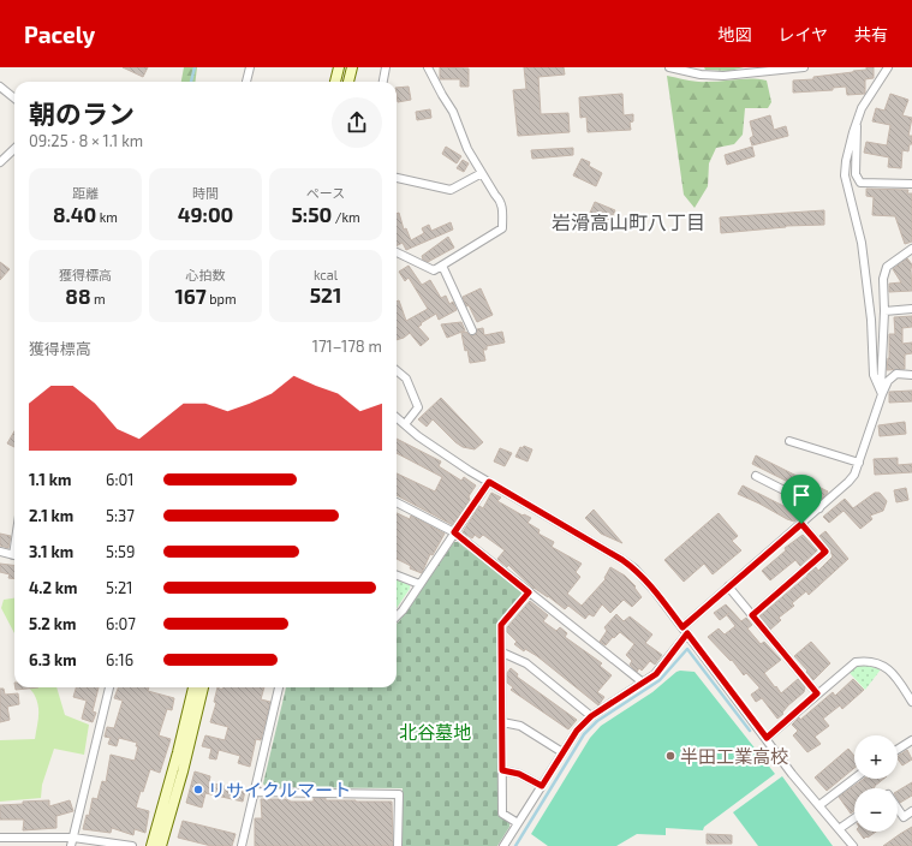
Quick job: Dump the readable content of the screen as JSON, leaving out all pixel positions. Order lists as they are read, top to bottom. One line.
{"districts":["岩滑高山町八丁目"],"parks":["北谷墓地"],"places":["半田工業高校","リサイクルマート"],"page":{"header":"Pacely","nav":["地図","レイヤ","共有"],"heading":["朝のラン","09:25 · 8 × 1.1 km"],"stats":[["距離","8.40 km"],["時間","49:00"],["ペース","5:50 /km"],["獲得標高","88 m"],["心拍数","167 bpm"],["kcal","521"]],"chart":["獲得標高","171–178 m"],"list":[{"name":"1.1 km","note":"6:01"},{"name":"2.1 km","note":"5:37"},{"name":"3.1 km","note":"5:59"},{"name":"4.2 km","note":"5:21"},{"name":"5.2 km","note":"6:07"},{"name":"6.3 km","note":"6:16"}],"map_buttons":["+","−"]}}
